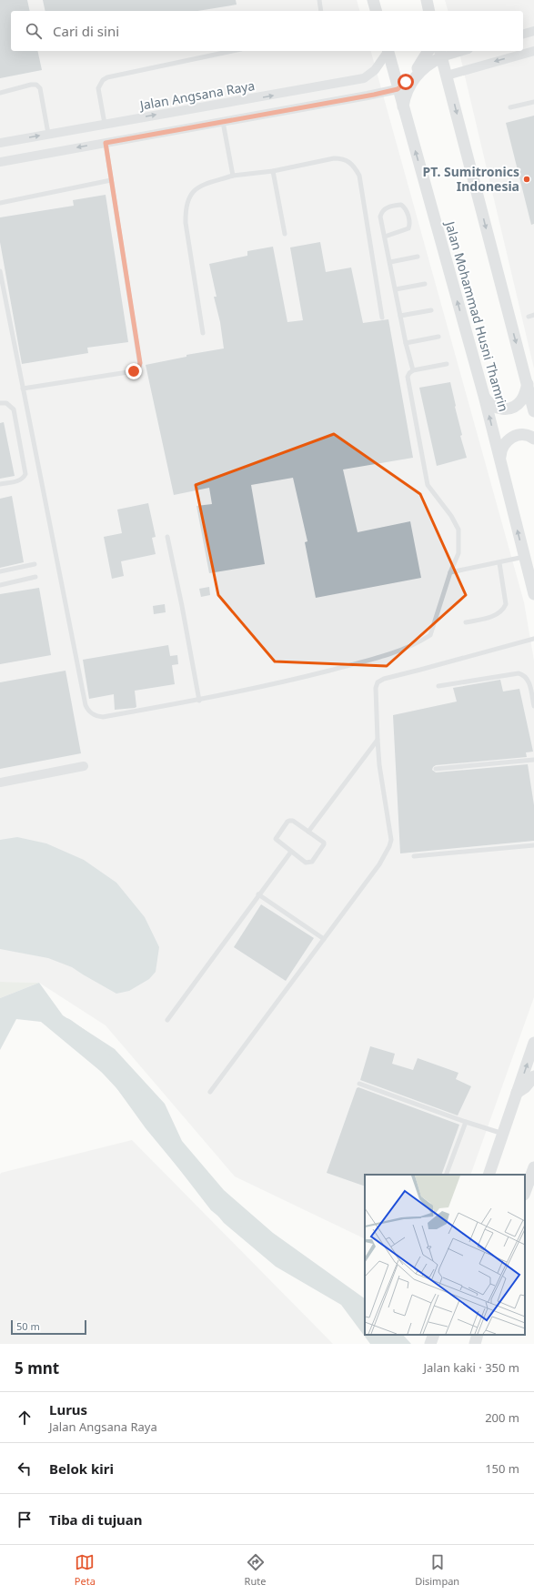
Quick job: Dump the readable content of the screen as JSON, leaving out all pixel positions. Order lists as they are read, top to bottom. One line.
{"streets":{"street":["Jalan Angsana Raya","Jalan Mohammad Husni Thamrin"]},"crossings":[["Jalan Angsana Raya","Jalan Mohammad Husni Thamrin"]],"places":["PT. Sumitronics Indonesia"],"scale_bar":"50 m","page":{"search":"Cari di sini","scale":"50 m","heading":["5 mnt","Jalan kaki · 350 m"],"list":[["Lurus","Jalan Angsana Raya","200 m"],["Belok kiri","150 m"],"Tiba di tujuan"],"nav":["Peta","Rute","Disimpan"]}}
